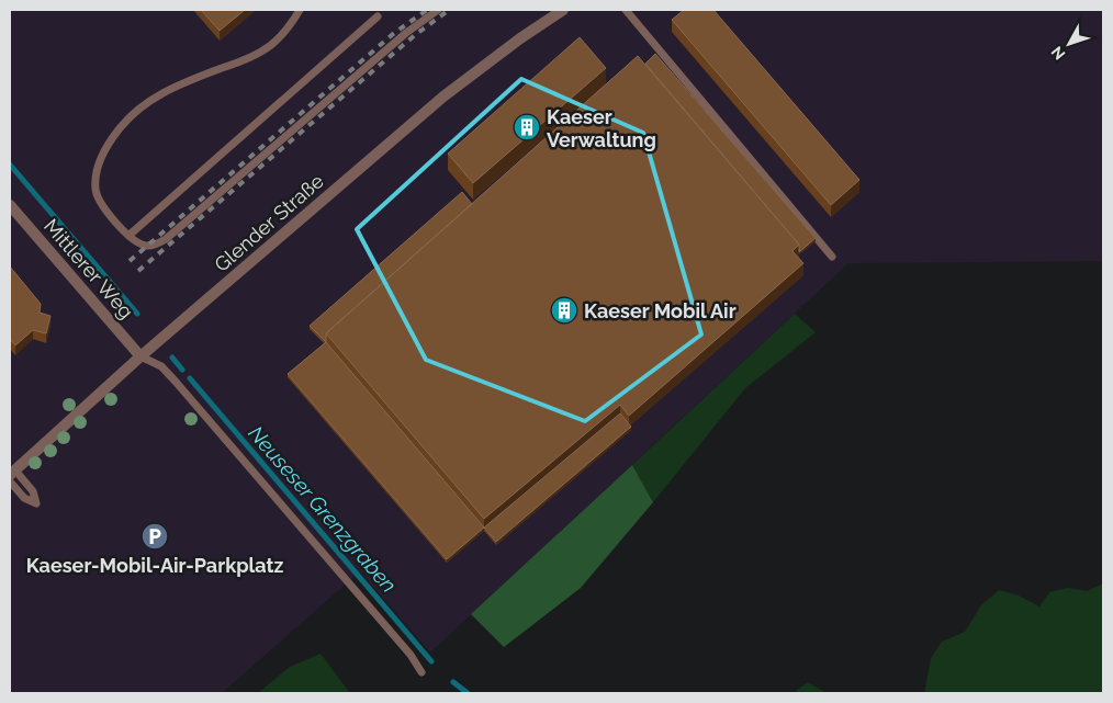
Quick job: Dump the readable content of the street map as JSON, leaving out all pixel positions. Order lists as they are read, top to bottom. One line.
{"streets":{"street":["Glender Straße","Mittlerer Weg"]},"crossings":[["Glender Straße","Mittlerer Weg"]],"water":["Neuseser Grenzgraben"],"places":{"building":["Kaeser Verwaltung","Kaeser Mobil Air"],"parking":["Kaeser-Mobil-Air-Parkplatz"]},"north":"bottom left"}
